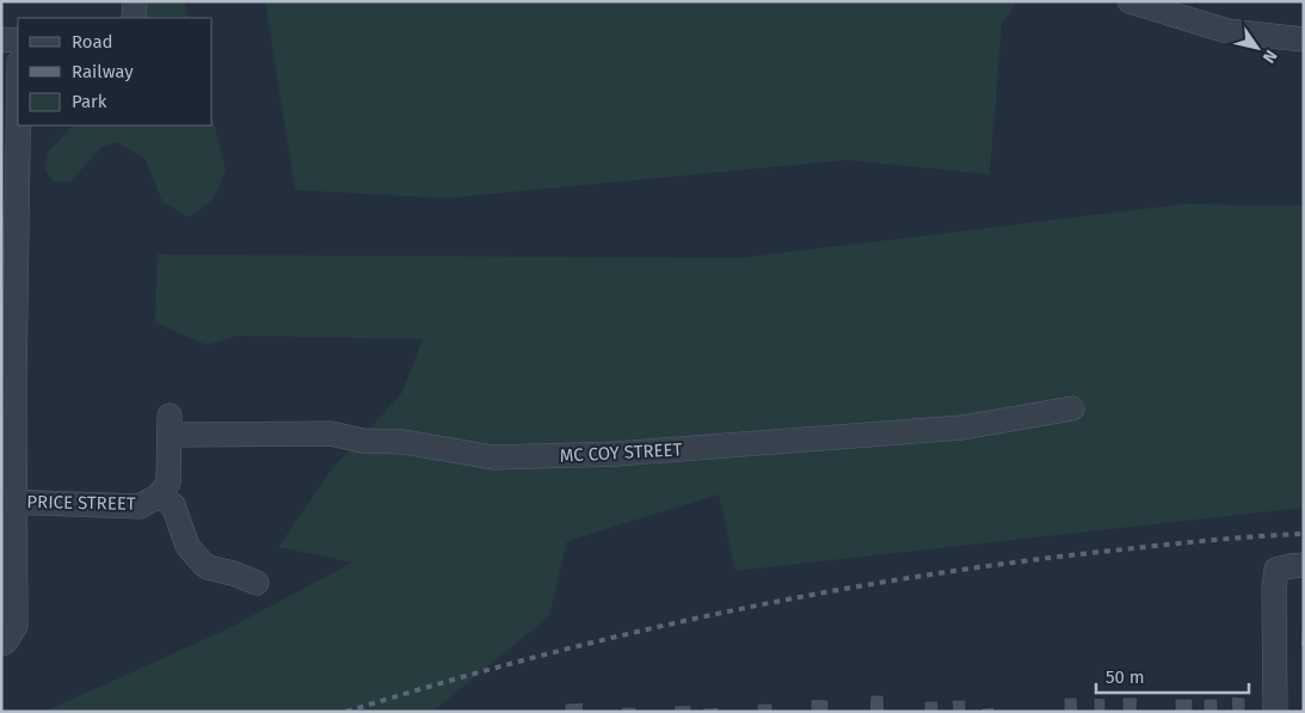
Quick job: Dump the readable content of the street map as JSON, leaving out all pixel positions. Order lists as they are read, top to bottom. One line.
{"streets":{"street":["MC COY STREET","PRICE STREET"]},"crossings":[["MC COY STREET","PRICE STREET"]],"legend":["Road","Railway","Park"],"scale_bar":"50 m","north":"bottom right"}
